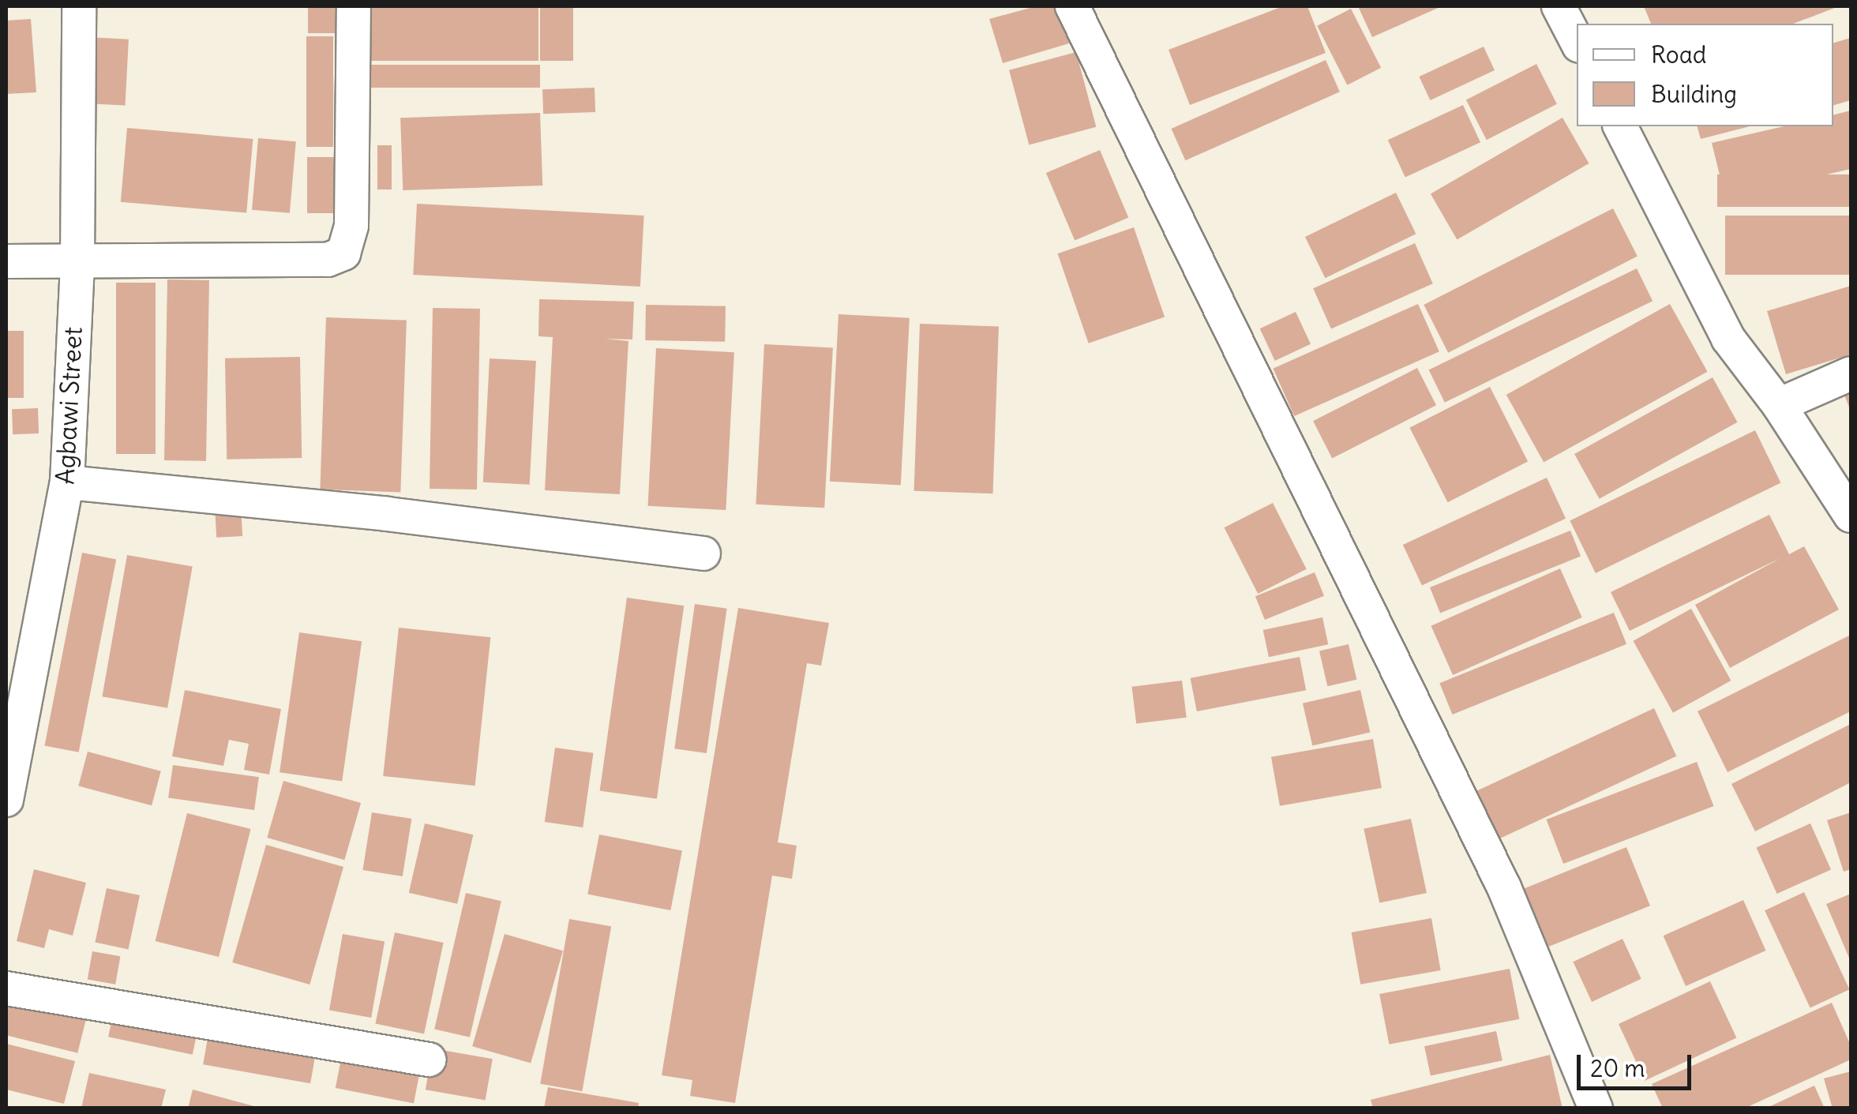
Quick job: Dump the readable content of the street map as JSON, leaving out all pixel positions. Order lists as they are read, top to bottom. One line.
{"streets":{"street":["Agbawi Street"]},"legend":["Road","Building"],"scale_bar":"20 m"}
